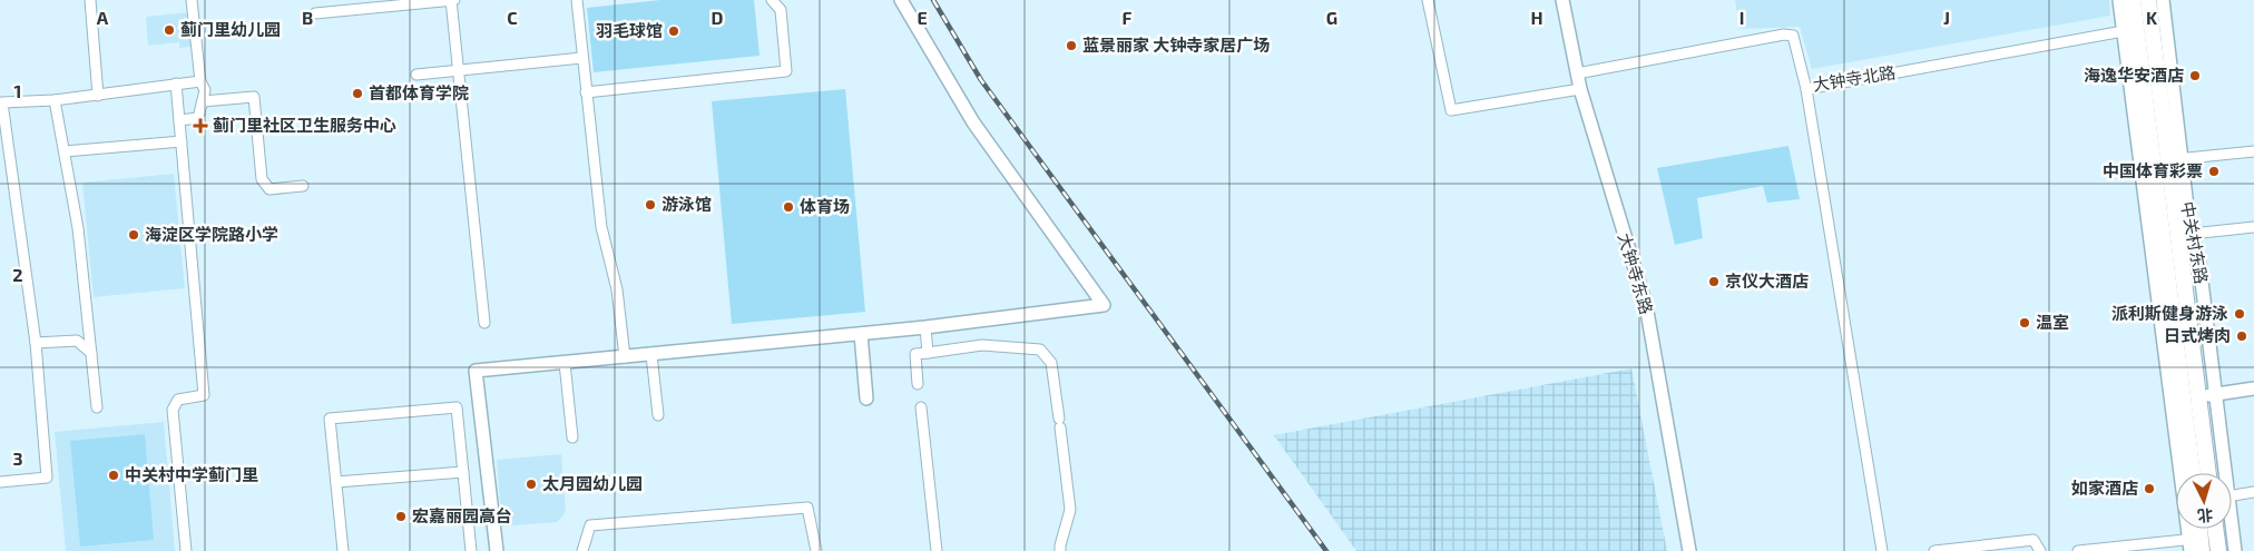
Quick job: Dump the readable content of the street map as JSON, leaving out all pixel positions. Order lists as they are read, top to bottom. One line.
{"streets":{"main road":["中关村东路"],"street":["大钟寺北路","大钟寺东路"]},"crossings":[["大钟寺北路","中关村东路"],["大钟寺北路","大钟寺东路"]],"places":{"other":["蓟门里幼儿园","羽毛球馆","蓝景丽家 大钟寺家居广场","海逸华安酒店","首都体育学院","中国体育彩票","游泳馆","体育场","海淀区学院路小学","京仪大酒店","派利斯健身游泳","温室","日式烤肉","中关村中学蓟门里","太月园幼儿园","如家酒店","宏嘉丽园高台"],"health":["蓟门里社区卫生服务中心"]},"north":"bottom","grid":{"columns":["A","B","C","D","E","F","G","H","I","J","K"],"rows":["1","2","3"]}}
